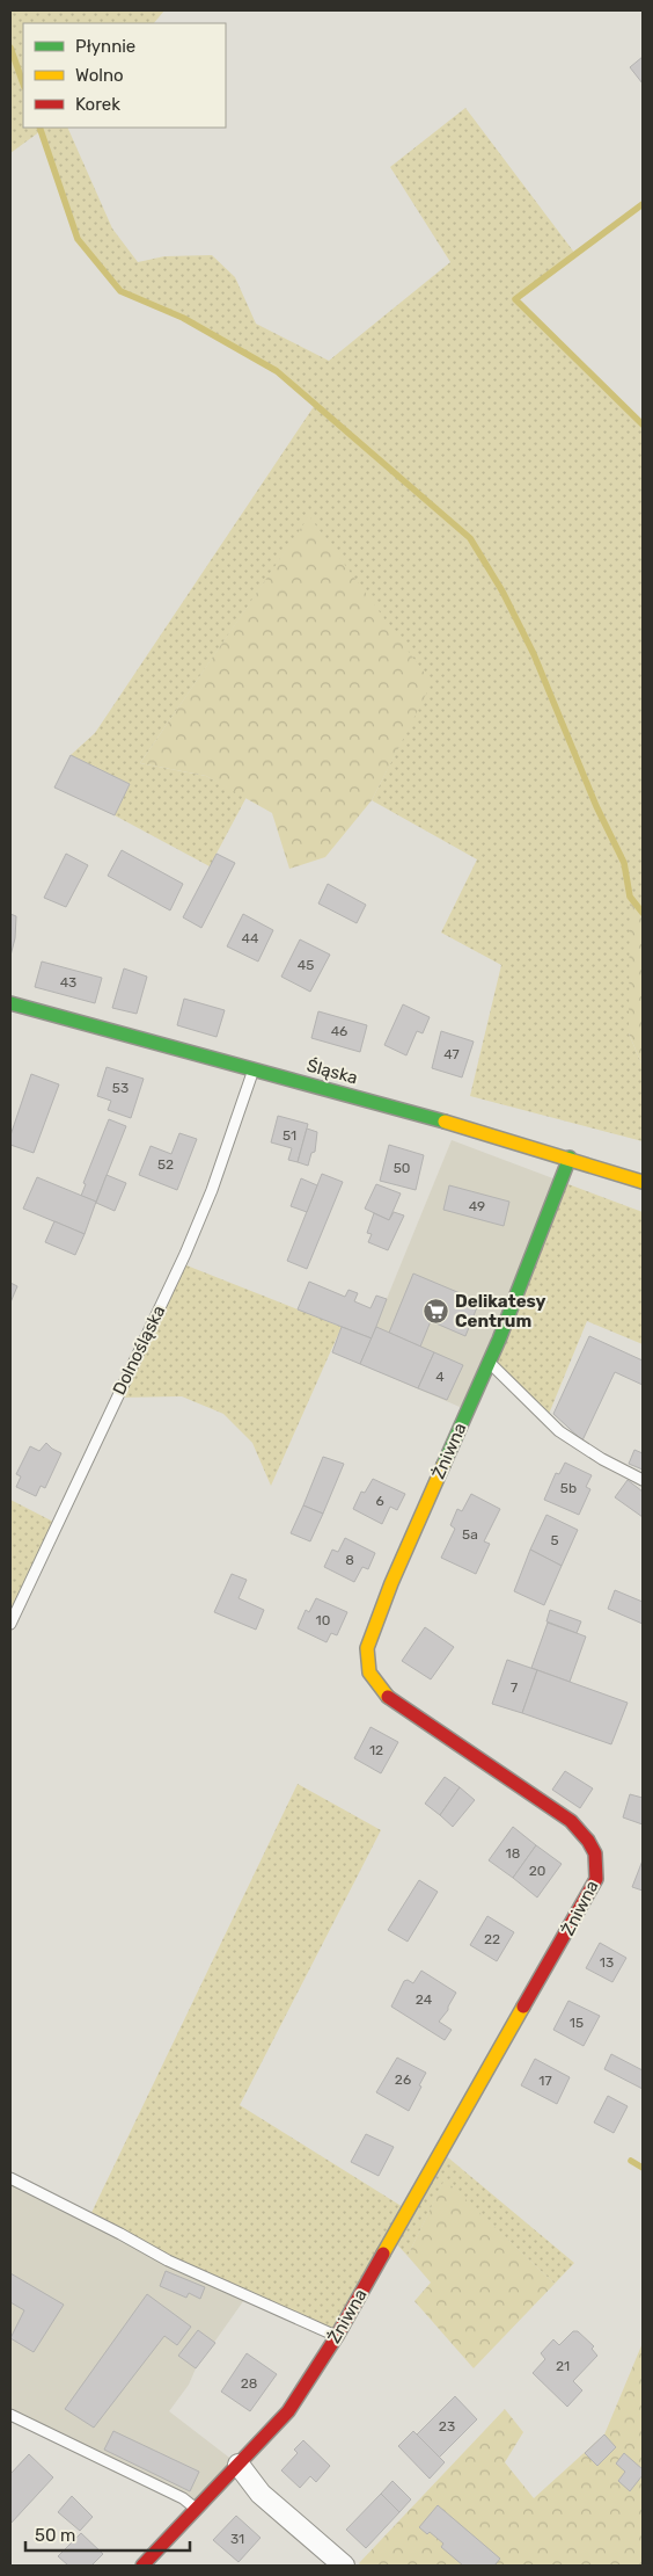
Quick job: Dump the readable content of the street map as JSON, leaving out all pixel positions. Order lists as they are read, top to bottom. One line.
{"streets":{"street":["Śląska","Żniwna"],"lane":["Dolnośląska"]},"crossings":[["Śląska","Dolnośląska"],["Śląska","Żniwna"]],"places":{"supermarket":["Delikatesy Centrum"]},"house_numbers":["44","45","43","46","47","53","51","52","50","49","4","5b","6","5a","5","8","10","7","12","18","20","22","13","24","15","26","17","21","28","23","31"],"legend":["Płynnie","Wolno","Korek"],"scale_bar":"50 m"}
